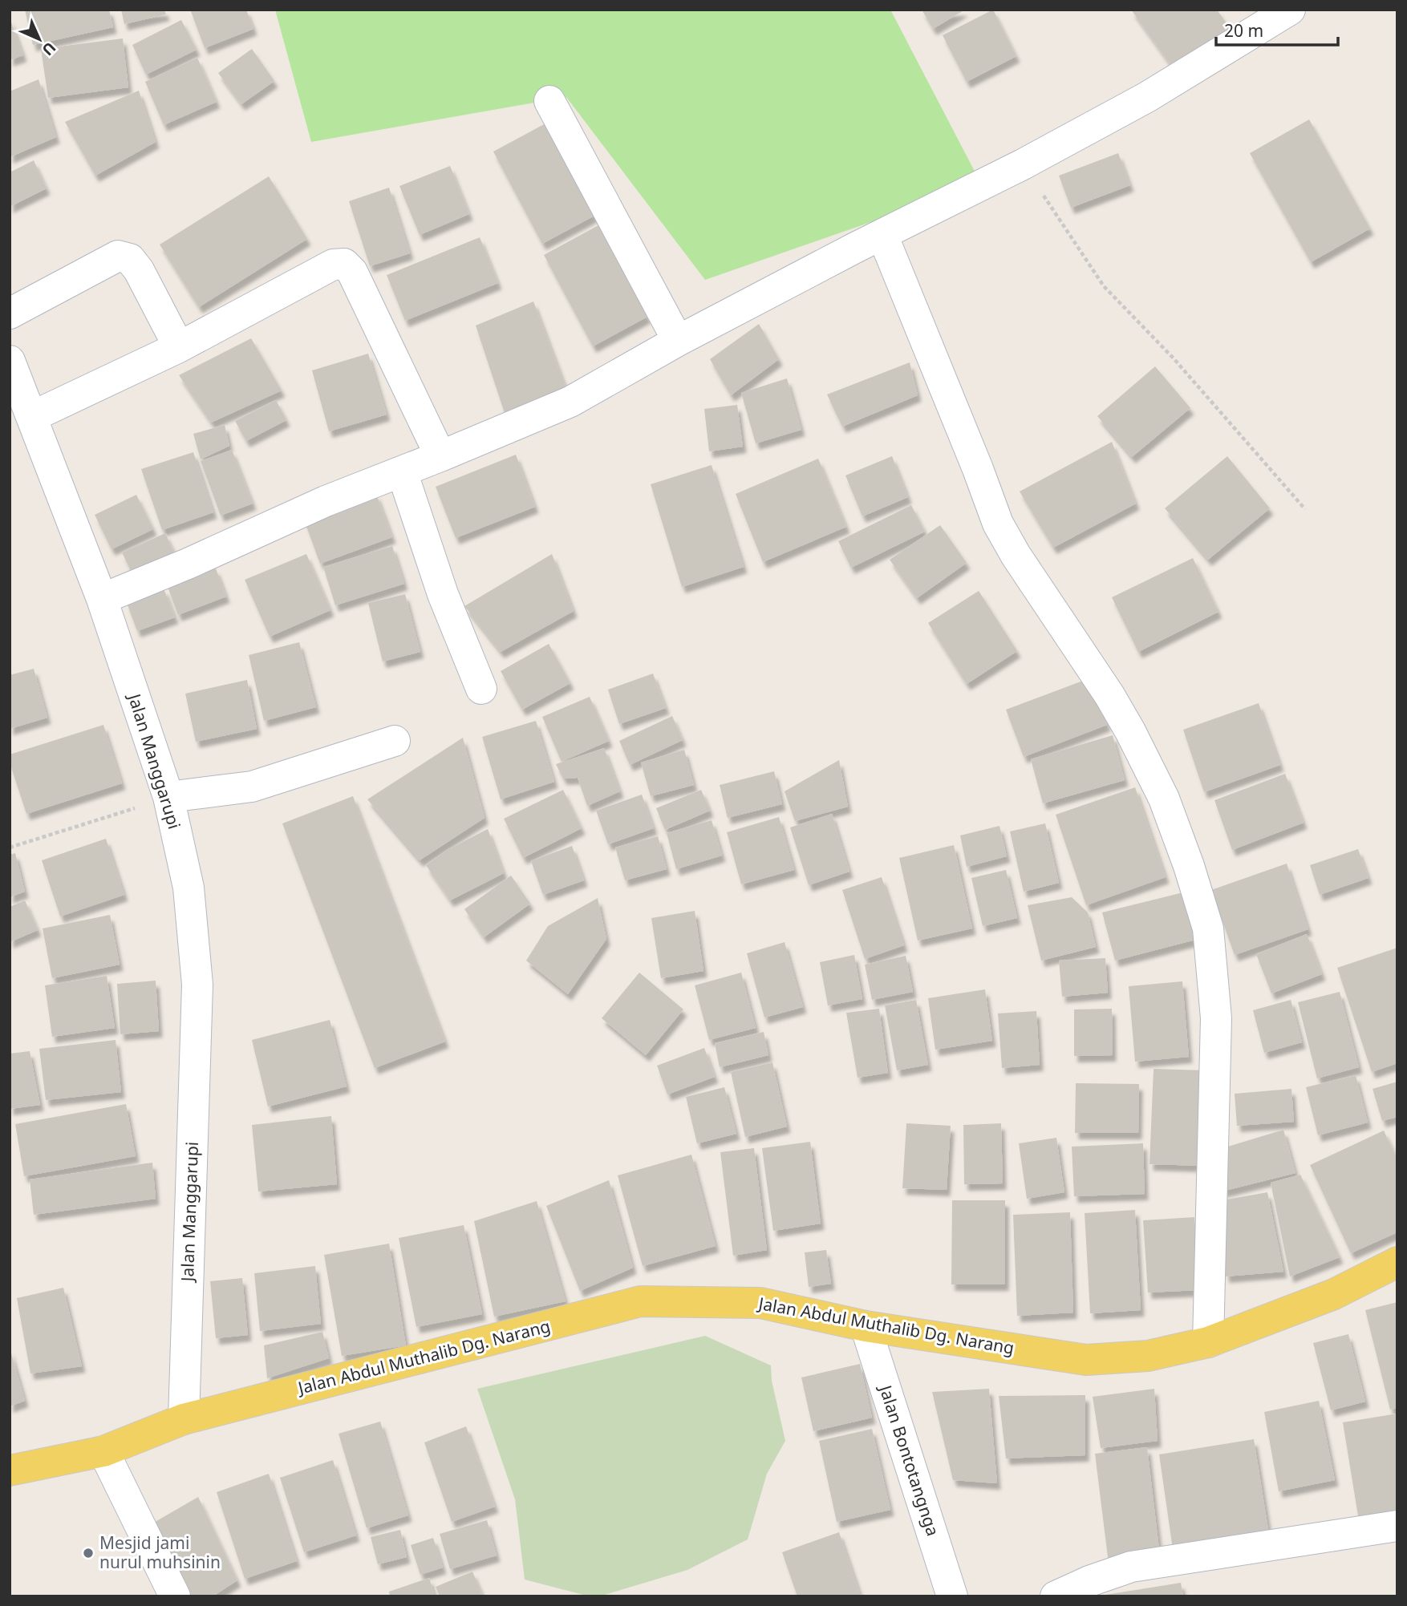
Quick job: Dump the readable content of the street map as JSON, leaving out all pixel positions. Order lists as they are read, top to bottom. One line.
{"streets":{"main road":["Jalan Abdul Muthalib Dg. Narang"],"street":["Jalan Manggarupi","Jalan Bontotangnga"]},"crossings":[["Jalan Manggarupi","Jalan Abdul Muthalib Dg. Narang"],["Jalan Abdul Muthalib Dg. Narang","Jalan Bontotangnga"]],"places":["Mesjid jami nurul muhsinin"],"scale_bar":"20 m","north":"bottom right"}
